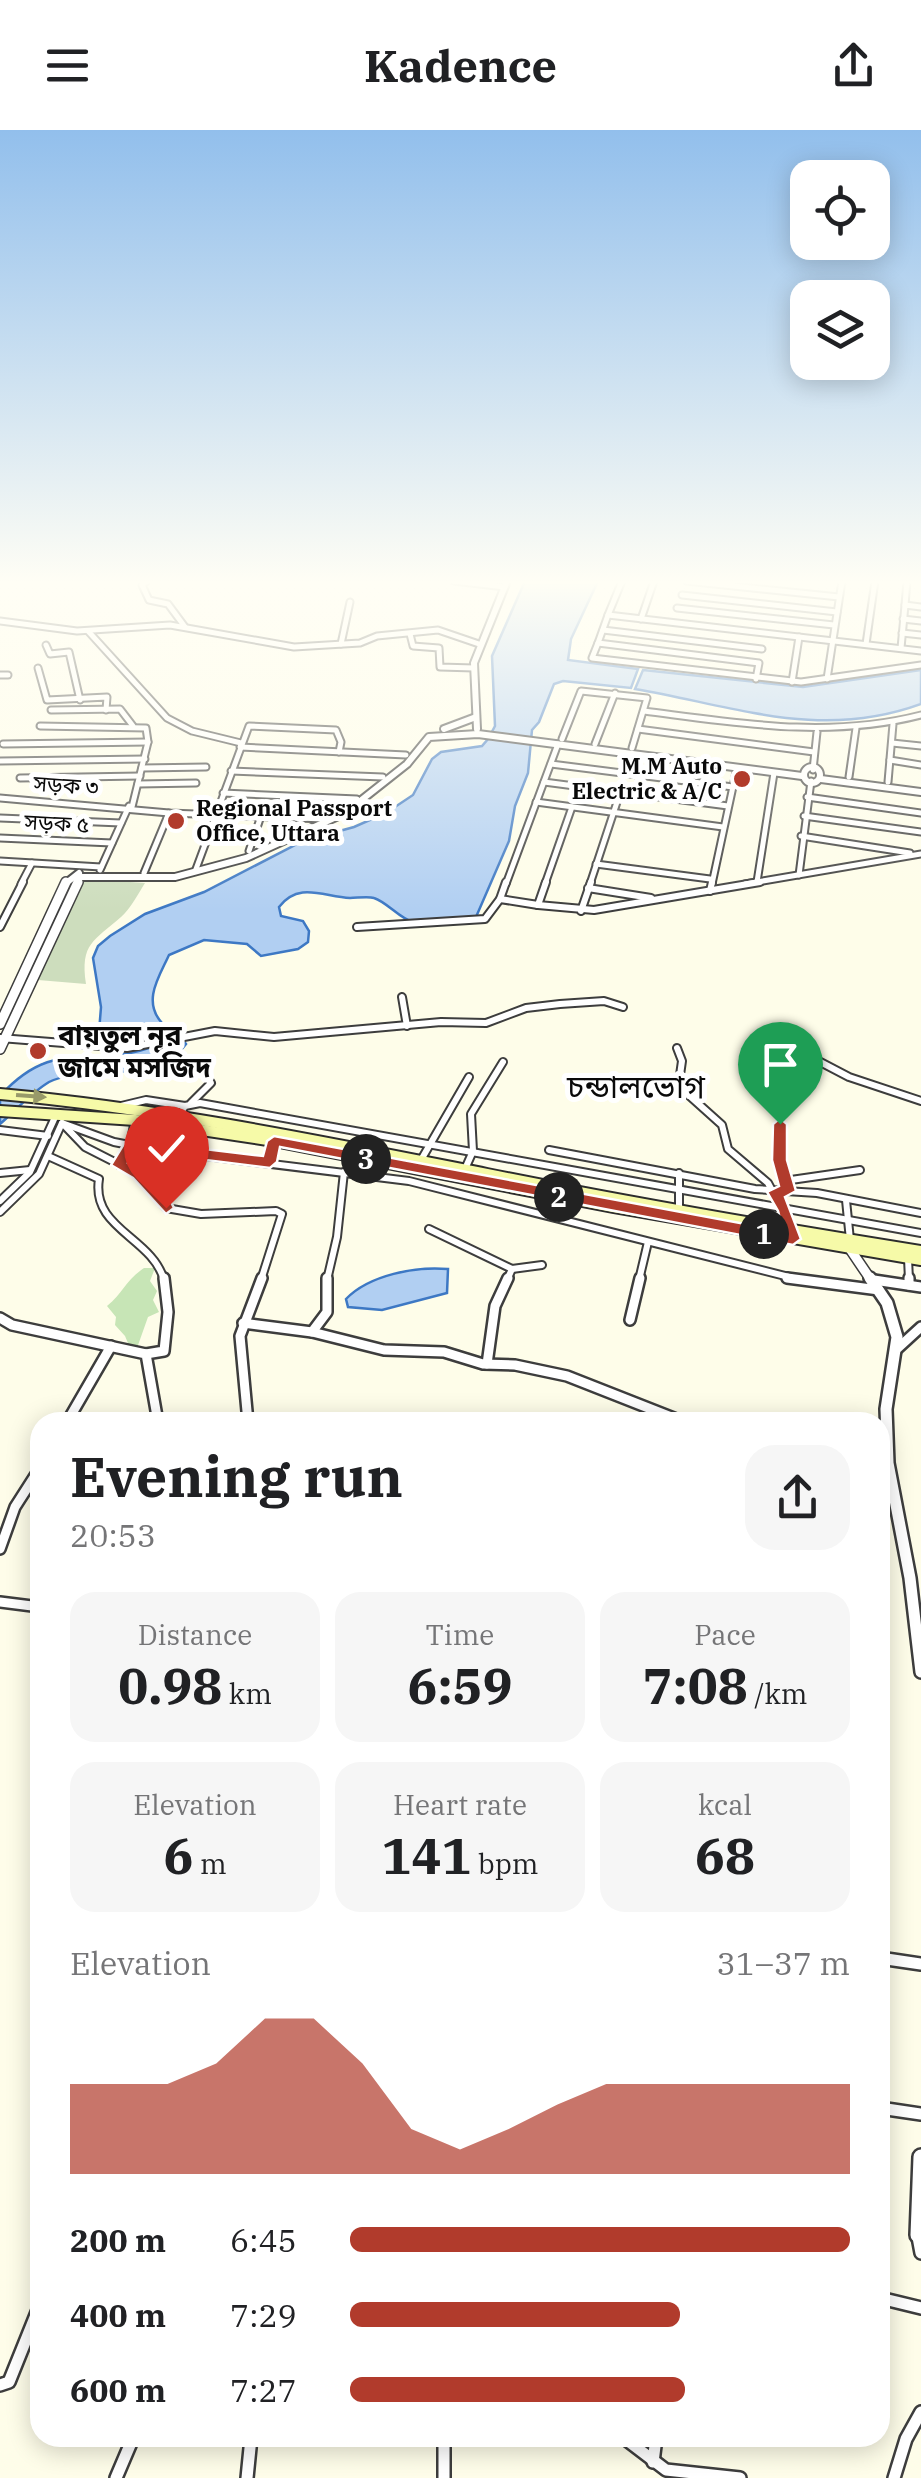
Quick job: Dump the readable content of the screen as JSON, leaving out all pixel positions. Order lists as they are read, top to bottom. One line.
{"streets":{"street":["সড়ক ৩","সড়ক ৫"]},"districts":["চন্ডালভোগ"],"places":["M.M Auto Electric & A/C","Regional Passport Office, Uttara","বায়তুল নূর জামে মসজিদ"],"page":{"header":"Kadence","pins":["3","2","1"],"heading":["Evening run","20:53"],"stats":[["Distance","0.98 km"],["Time","6:59"],["Pace","7:08 /km"],["Elevation","6 m"],["Heart rate","141 bpm"],["kcal","68"]],"chart":["Elevation","31–37 m"],"list":[{"name":"200 m","note":"6:45"},{"name":"400 m","note":"7:29"},{"name":"600 m","note":"7:27"}]}}
